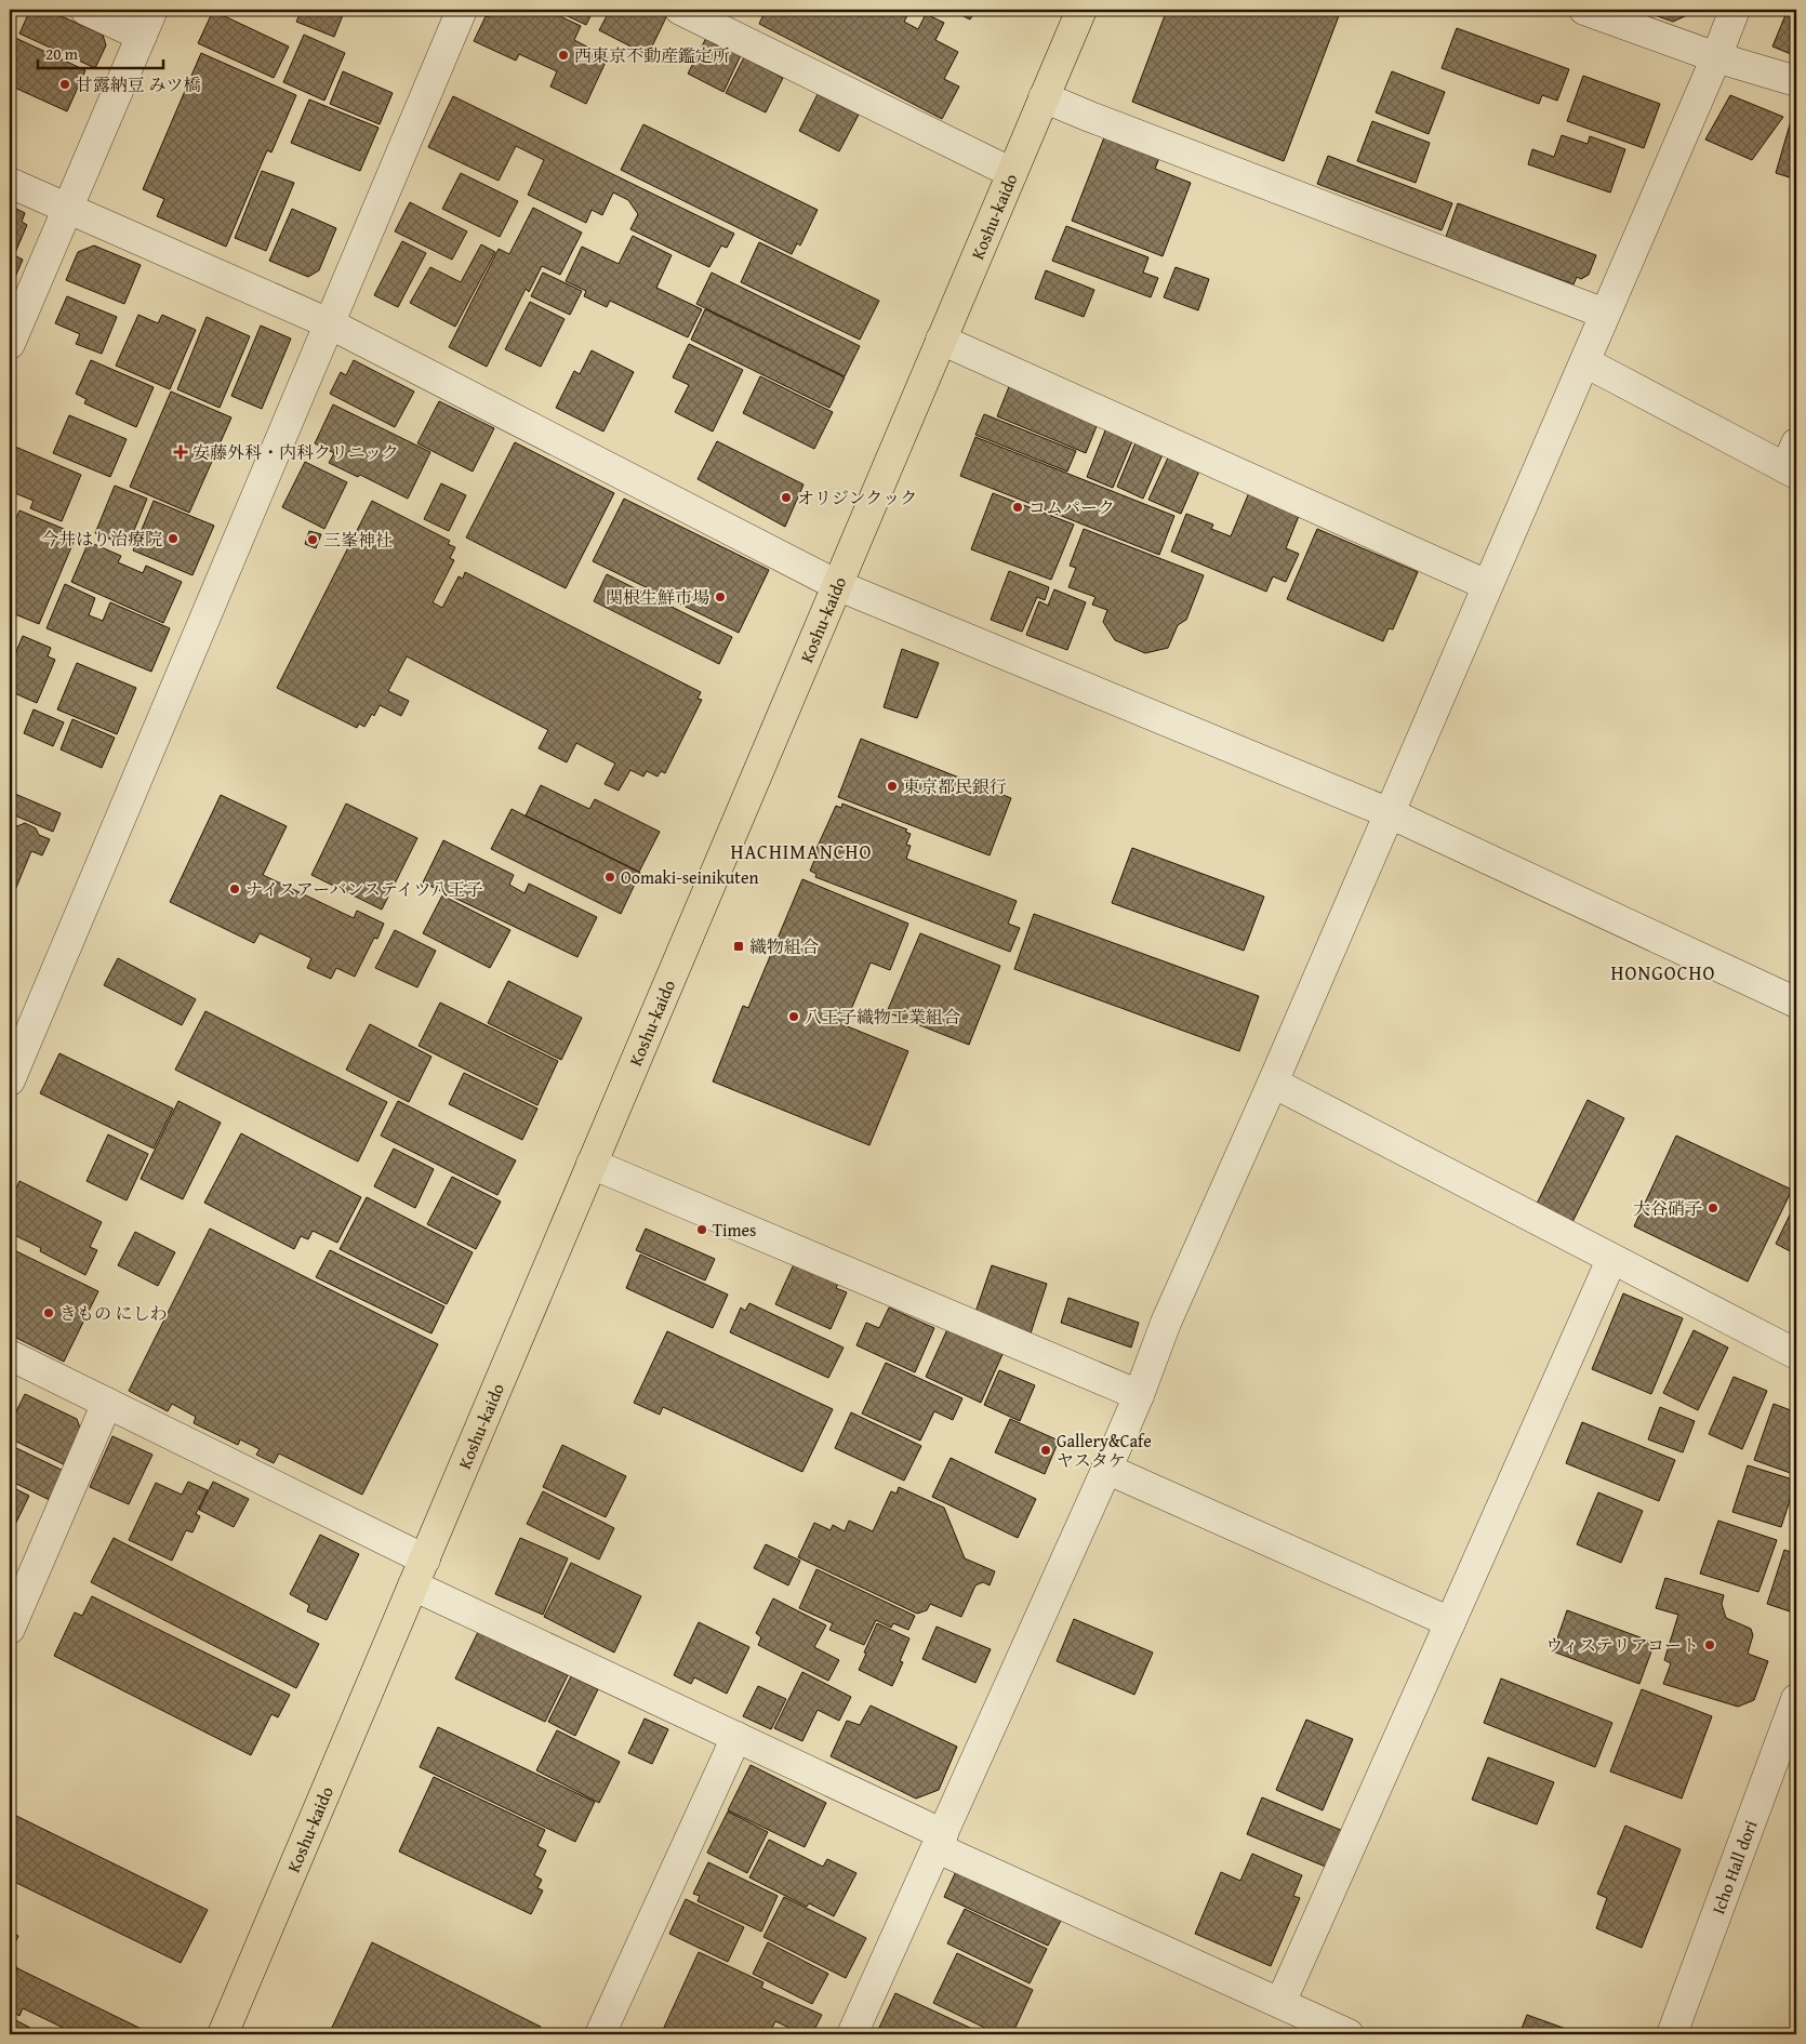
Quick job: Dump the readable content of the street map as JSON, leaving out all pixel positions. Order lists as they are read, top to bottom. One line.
{"streets":{"highway":["Koshu-kaido"],"street":["Icho Hall dori"]},"districts":["HACHIMANCHO","HONGOCHO"],"places":{"other":["西東京不動産鑑定所","甘露納豆 みツ橋","オリジンクック","コムパーク","今井はり治療院","三峯神社","関根生鮮市場","東京都民銀行","Oomaki-seinikuten","ナイスアーバンステイツ八王子","八王子織物工業組合","大谷硝子","Times","きもの にしわ","Gallery&Cafe ヤスタケ","ウィステリアコート"],"health":["安藤外科・内科クリニック"],"transit":["織物組合"]},"scale_bar":"20 m"}
